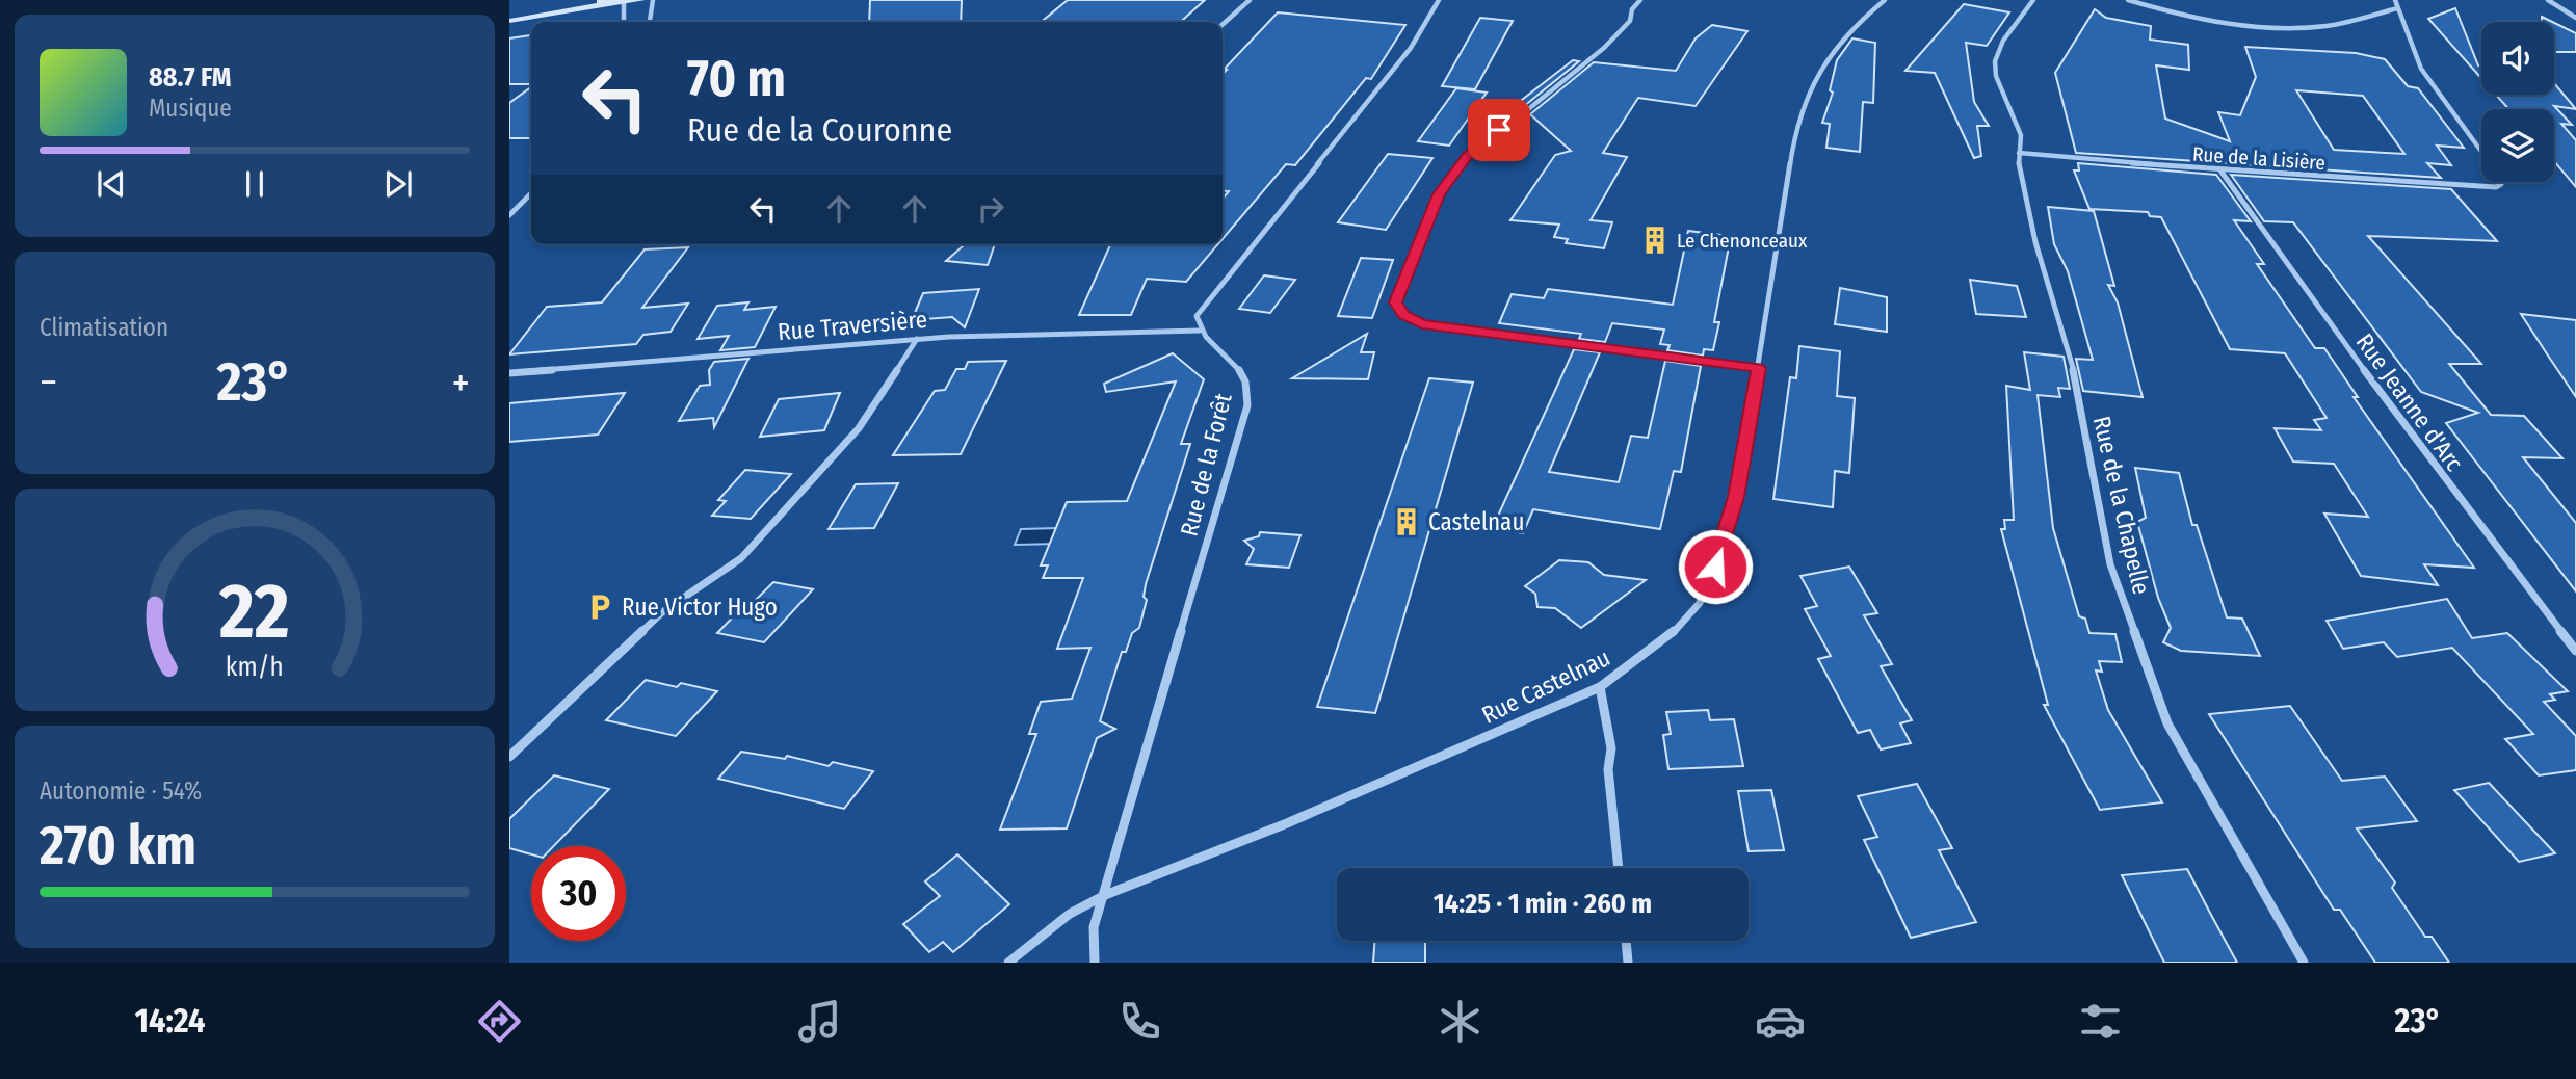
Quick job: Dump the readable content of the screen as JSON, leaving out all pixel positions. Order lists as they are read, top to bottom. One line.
{"streets":{"street":["Rue de la Lisière","Rue Traversière","Rue Jeanne d'Arc","Rue de la Forêt","Rue de la Chapelle","Rue Castelnau"]},"crossings":[["Rue de la Lisière","Rue Jeanne d'Arc"],["Rue de la Lisière","Rue de la Chapelle"],["Rue Traversière","Rue de la Forêt"],["Rue de la Forêt","Rue Castelnau"]],"places":{"building":["Le Chenonceaux","Castelnau"],"parking":["Rue Victor Hugo"]},"page":{"turn":["70 m","Rue de la Couronne"],"song":["88.7 FM","Musique"],"tile":["Climatisation",["Autonomie · 54%","270 km"]],"heat":["−","23°","+"],"limit":"30","trip":"14:25 · 1 min · 260 m","tabs":["14:24","23°"],"gauge":["22","km/h"]}}
